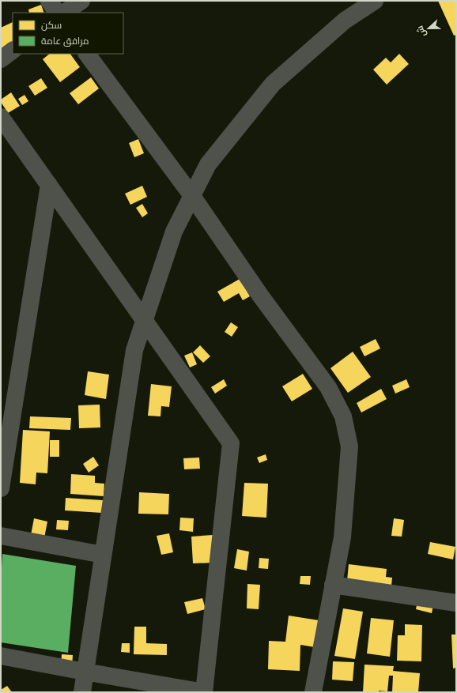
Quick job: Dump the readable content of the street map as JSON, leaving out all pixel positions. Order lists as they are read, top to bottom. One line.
{"legend":["سكن","مرافق عامة"],"north":"left"}
